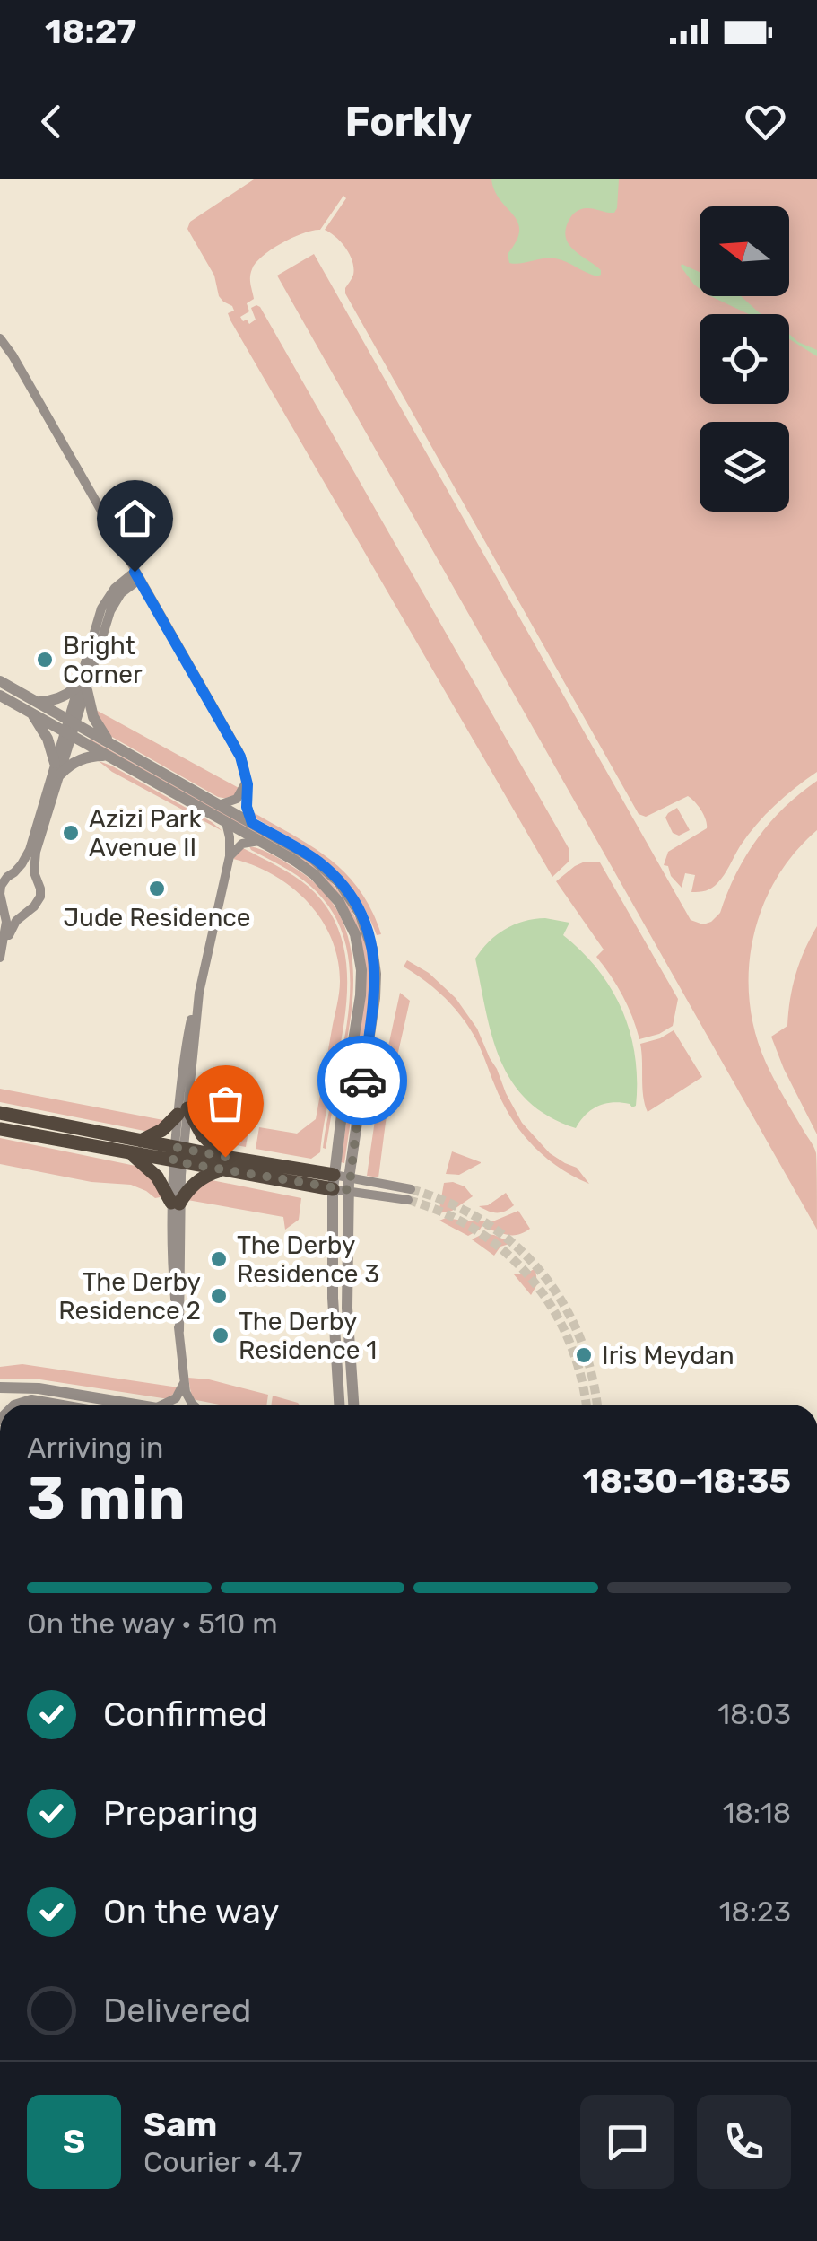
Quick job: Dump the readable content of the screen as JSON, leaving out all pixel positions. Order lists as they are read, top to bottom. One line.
{"places":["Bright Corner","Azizi Park Avenue II","Jude Residence","The Derby Residence 3","The Derby Residence 2","The Derby Residence 1","Iris Meydan"],"north":"left","page":{"status":"18:27","header":"Forkly","heading":["3 min","Arriving in","18:30–18:35"],"panel":["Sam","Courier · 4.7"],"bar":"On the way · 510 m","list":[["Confirmed","18:03"],["Preparing","18:18"],["On the way","18:23"],"Delivered"],"round":"S"}}
